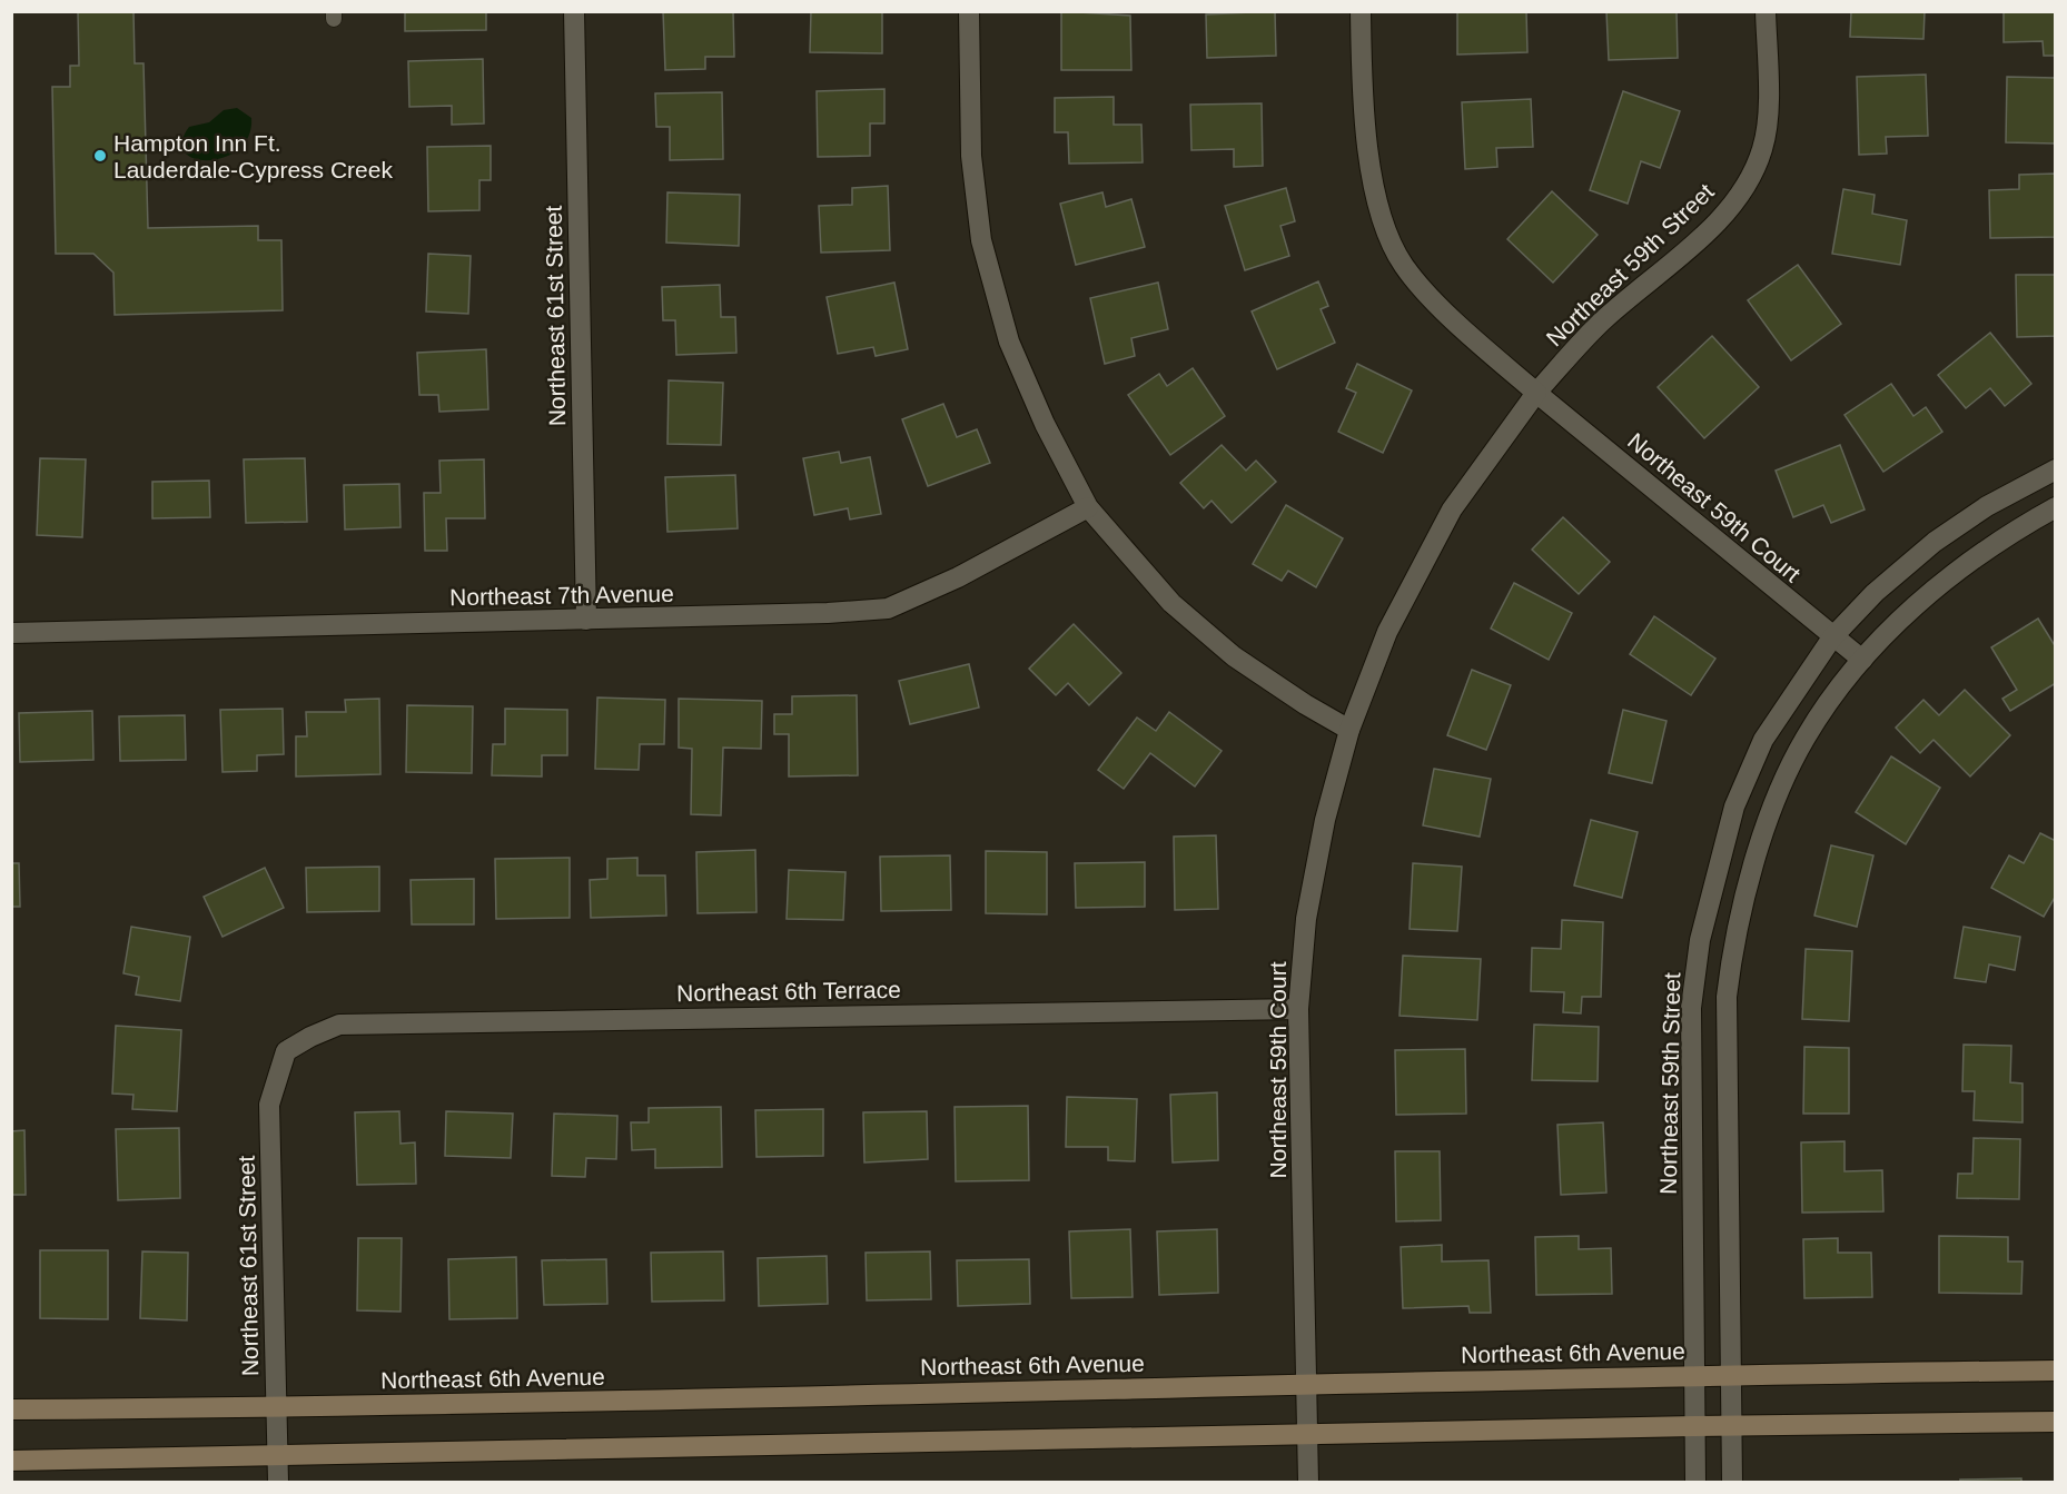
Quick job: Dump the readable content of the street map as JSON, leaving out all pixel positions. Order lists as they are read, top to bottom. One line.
{"streets":{"street":["Northeast 59th Street","Northeast 61st Street","Northeast 59th Court","Northeast 7th Avenue","Northeast 6th Terrace","Northeast 6th Avenue"]},"crossings":[["Northeast 59th Street","Northeast 59th Court"],["Northeast 59th Street","Northeast 6th Avenue"],["Northeast 61st Street","Northeast 7th Avenue"],["Northeast 61st Street","Northeast 6th Terrace"],["Northeast 61st Street","Northeast 6th Avenue"],["Northeast 59th Court","Northeast 6th Terrace"],["Northeast 59th Court","Northeast 6th Avenue"]],"places":["Hampton Inn Ft. Lauderdale-Cypress Creek"]}
